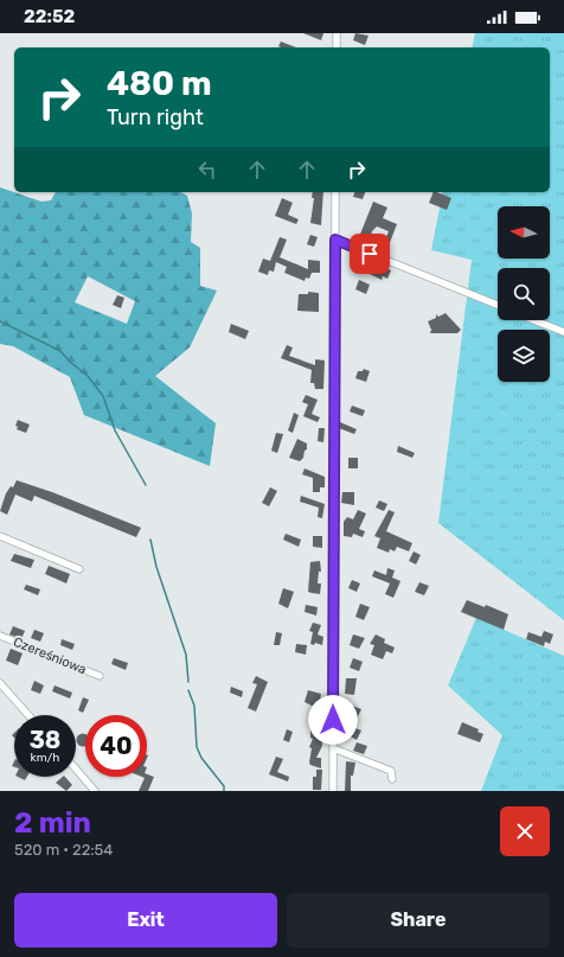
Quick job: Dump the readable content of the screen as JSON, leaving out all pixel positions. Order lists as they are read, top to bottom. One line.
{"streets":{"street":["Czereśniowa"]},"north":"left","page":{"status":"22:52","turn":["480 m","Turn right"],"speed":"38 km/h","limit":"40","heading":["2 min","520 m · 22:54"],"buttons":["Exit","Share"]}}
